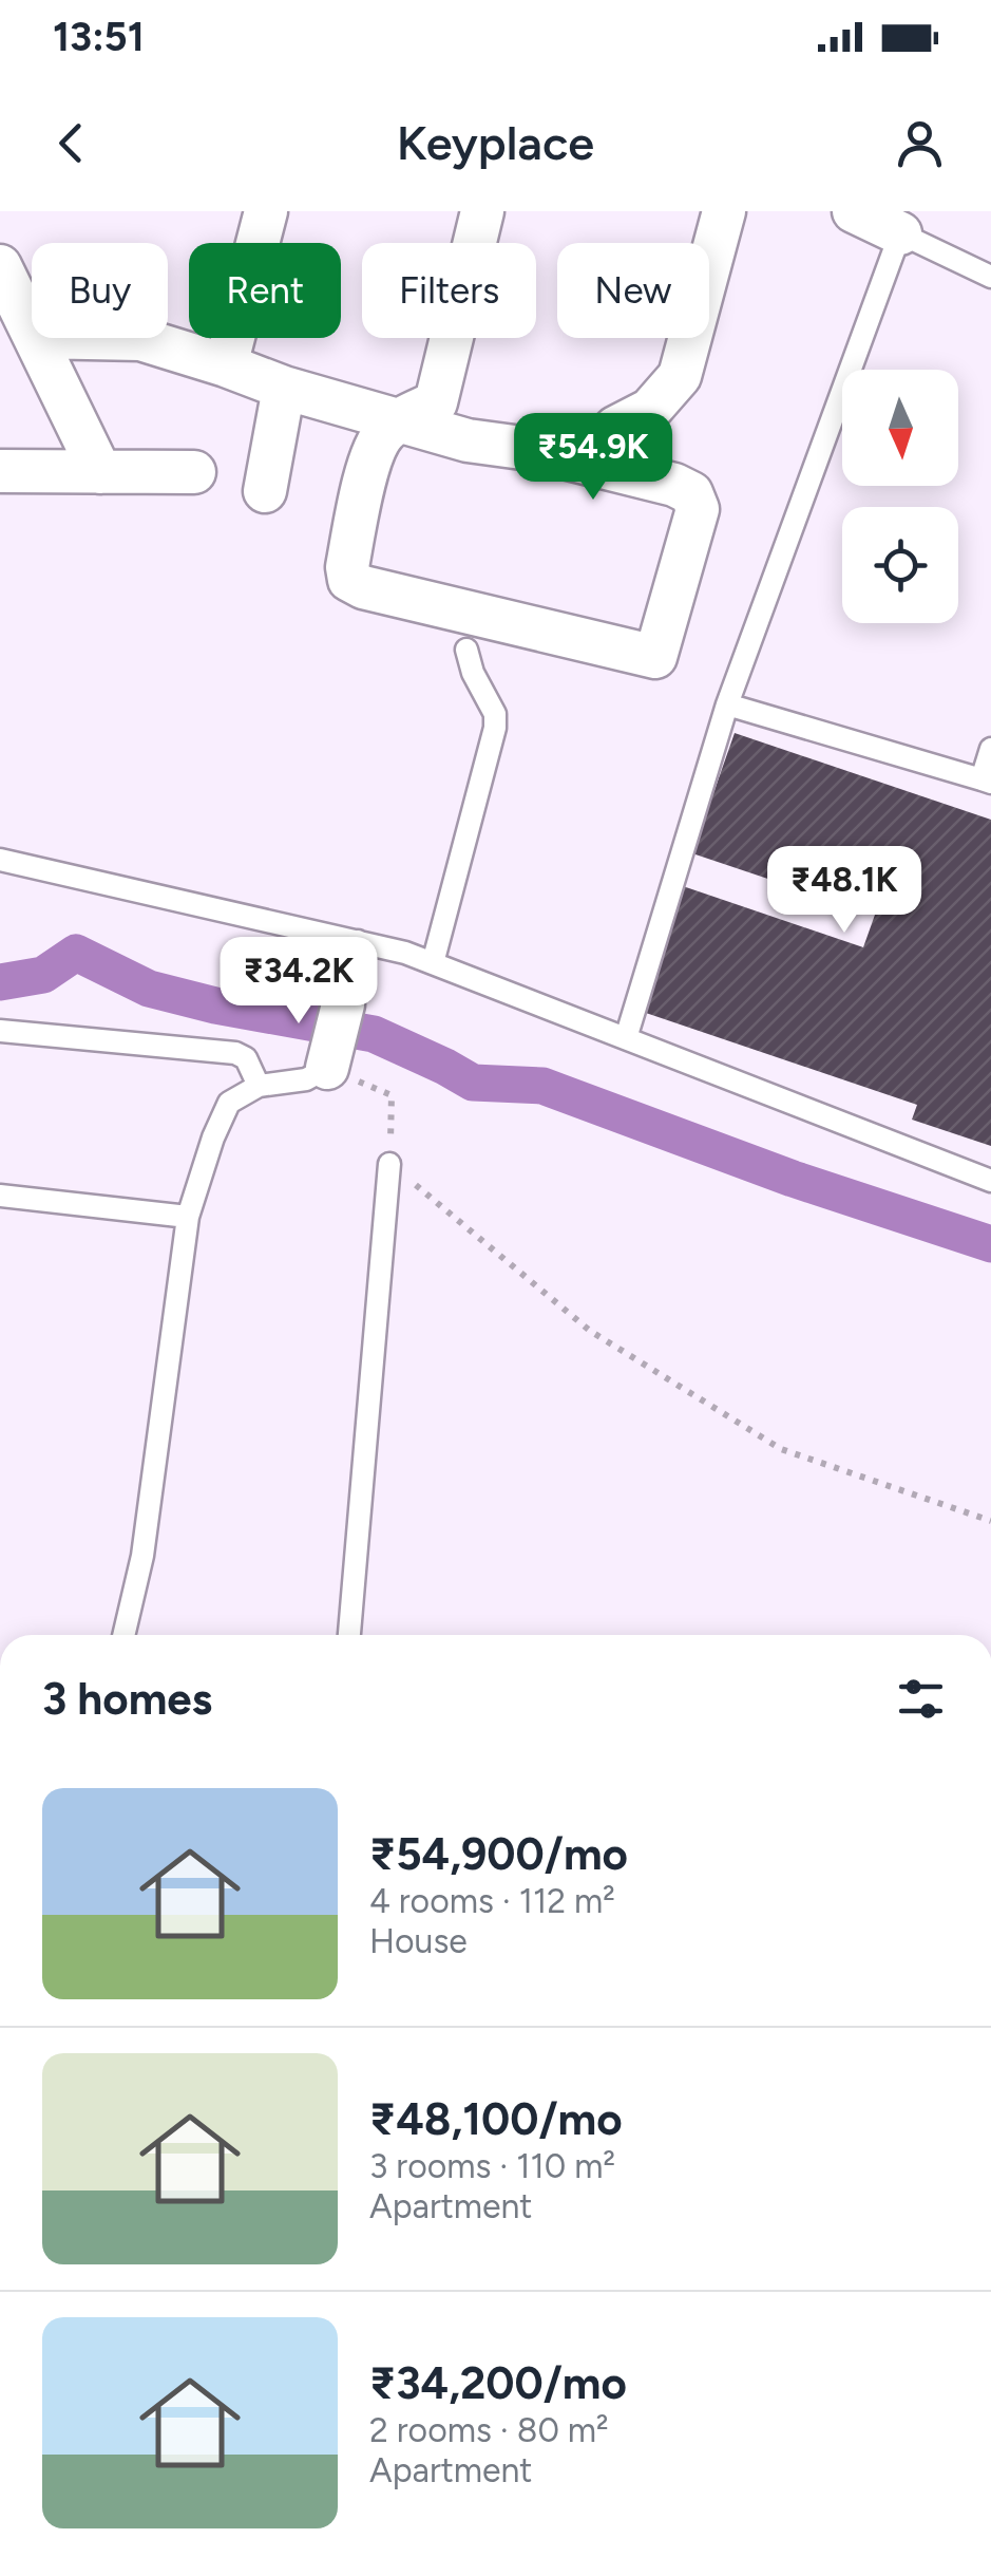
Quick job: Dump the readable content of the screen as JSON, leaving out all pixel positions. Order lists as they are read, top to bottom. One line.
{"north":"bottom","page":{"status":"13:51","header":"Keyplace","chip":["Buy","Rent","Filters","New"],"price":["₹54.9K","₹48.1K","₹34.2K"],"heading":"3 homes","list":[{"name":"₹54,900/mo","note":"4 rooms · 112 m² · House"},{"name":"₹48,100/mo","note":"3 rooms · 110 m² · Apartment"},{"name":"₹34,200/mo","note":"2 rooms · 80 m² · Apartment"}]}}
